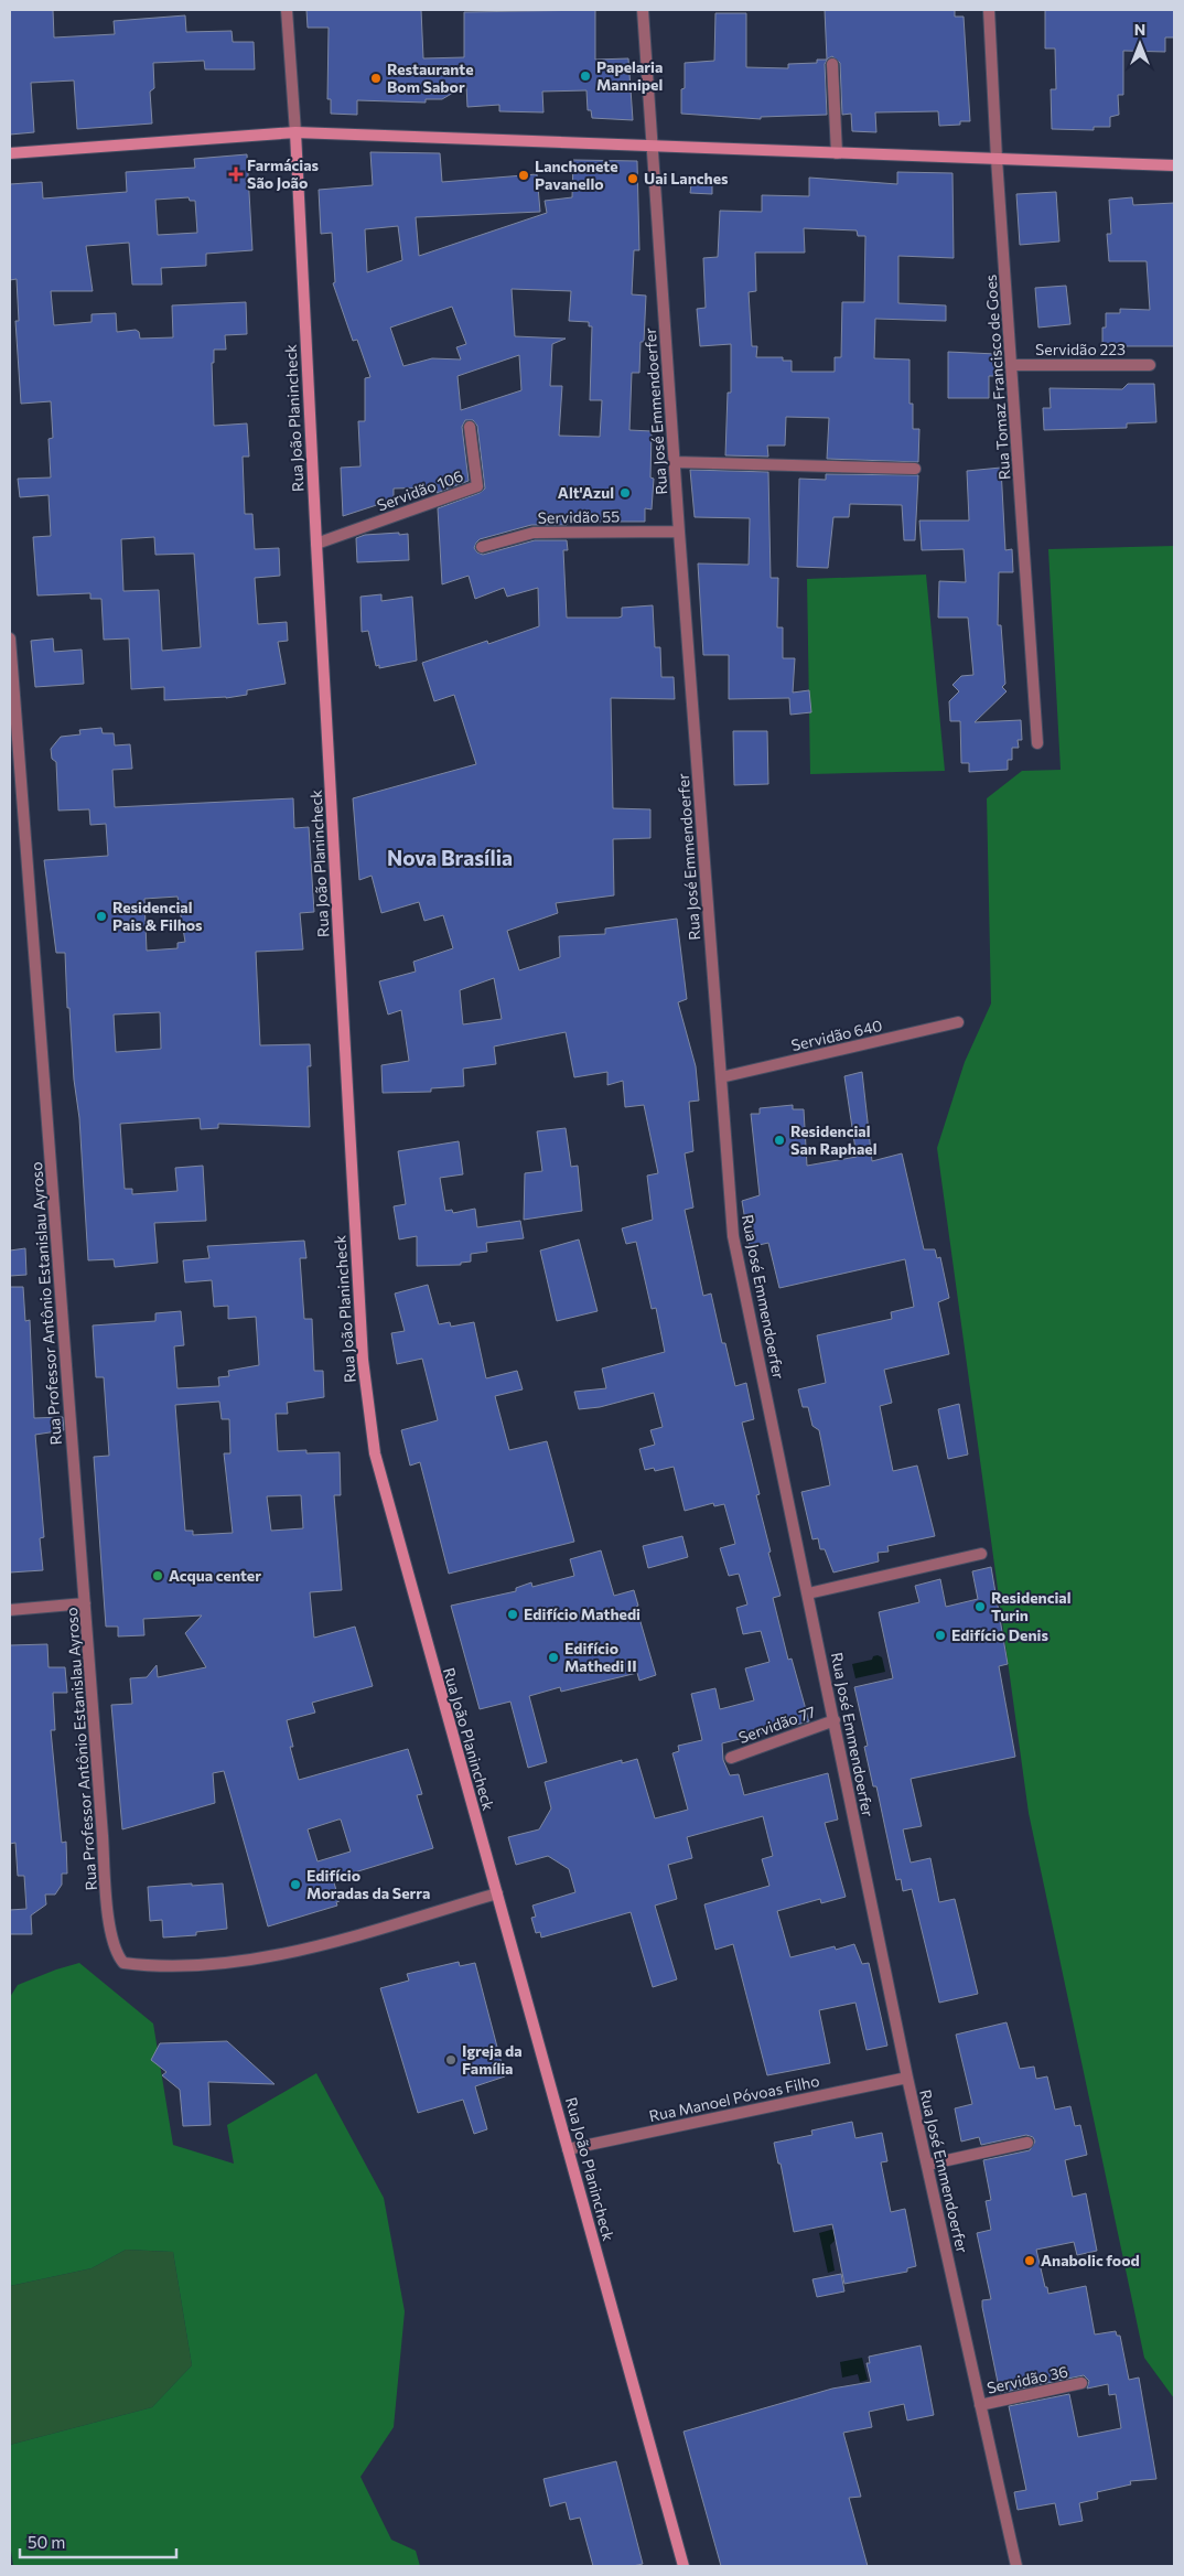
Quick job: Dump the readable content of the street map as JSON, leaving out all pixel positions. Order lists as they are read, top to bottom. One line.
{"streets":{"main road":["Rua João Planincheck"],"street":["Servidão 223","Rua Tomaz Francisco de Goes","Rua José Emmendoerfer","Servidão 106","Servidão 55","Servidão 640","Rua Professor Antônio Estanislau Ayroso","Servidão 77","Rua Manoel Póvoas Filho","Servidão 36"]},"crossings":[["Servidão 223","Rua Tomaz Francisco de Goes"],["Rua José Emmendoerfer","Servidão 55"],["Rua José Emmendoerfer","Servidão 640"],["Rua José Emmendoerfer","Servidão 77"],["Rua José Emmendoerfer","Rua Manoel Póvoas Filho"],["Rua José Emmendoerfer","Servidão 36"],["Rua João Planincheck","Servidão 106"],["Rua João Planincheck","Rua Professor Antônio Estanislau Ayroso"],["Rua João Planincheck","Rua Manoel Póvoas Filho"]],"districts":["Nova Brasília"],"places":{"other":["Papelaria Mannipel","Restaurante Bom Sabor","Lanchonete Pavanello","Uai Lanches","Alt'Azul","Residencial Pais & Filhos","Residencial San Raphael","Acqua center","Residencial Turin","Edifício Mathedi","Edifício Denis","Edifício Mathedi II","Edifício Moradas da Serra","Igreja da Família","Anabolic food"],"health":["Farmácias São João"]},"scale_bar":"50 m","north":"top"}
